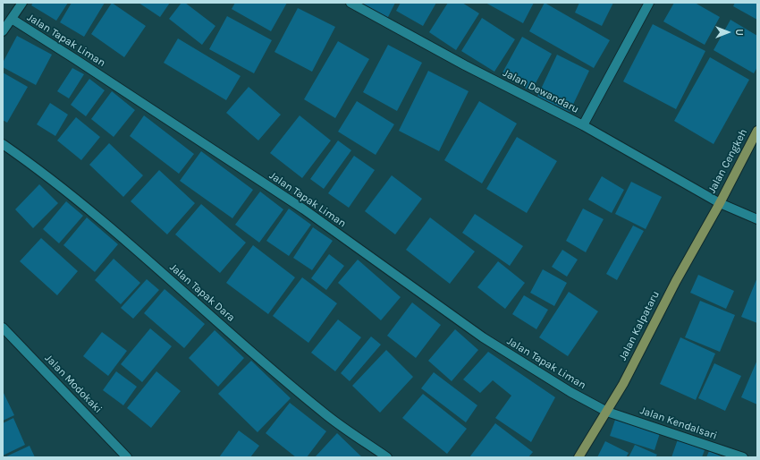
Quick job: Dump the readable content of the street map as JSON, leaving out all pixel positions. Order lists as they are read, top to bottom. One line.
{"streets":{"main road":["Jalan Cengkeh","Jalan Kalpataru"],"street":["Jalan Tapak Liman","Jalan Dewandaru","Jalan Tapak Dara","Jalan Modokaki","Jalan Kendalsari"]},"crossings":[["Jalan Tapak Liman","Jalan Kalpataru"],["Jalan Tapak Liman","Jalan Kendalsari"],["Jalan Dewandaru","Jalan Cengkeh"],["Jalan Dewandaru","Jalan Kalpataru"],["Jalan Cengkeh","Jalan Kalpataru"],["Jalan Kalpataru","Jalan Kendalsari"]],"north":"right"}
